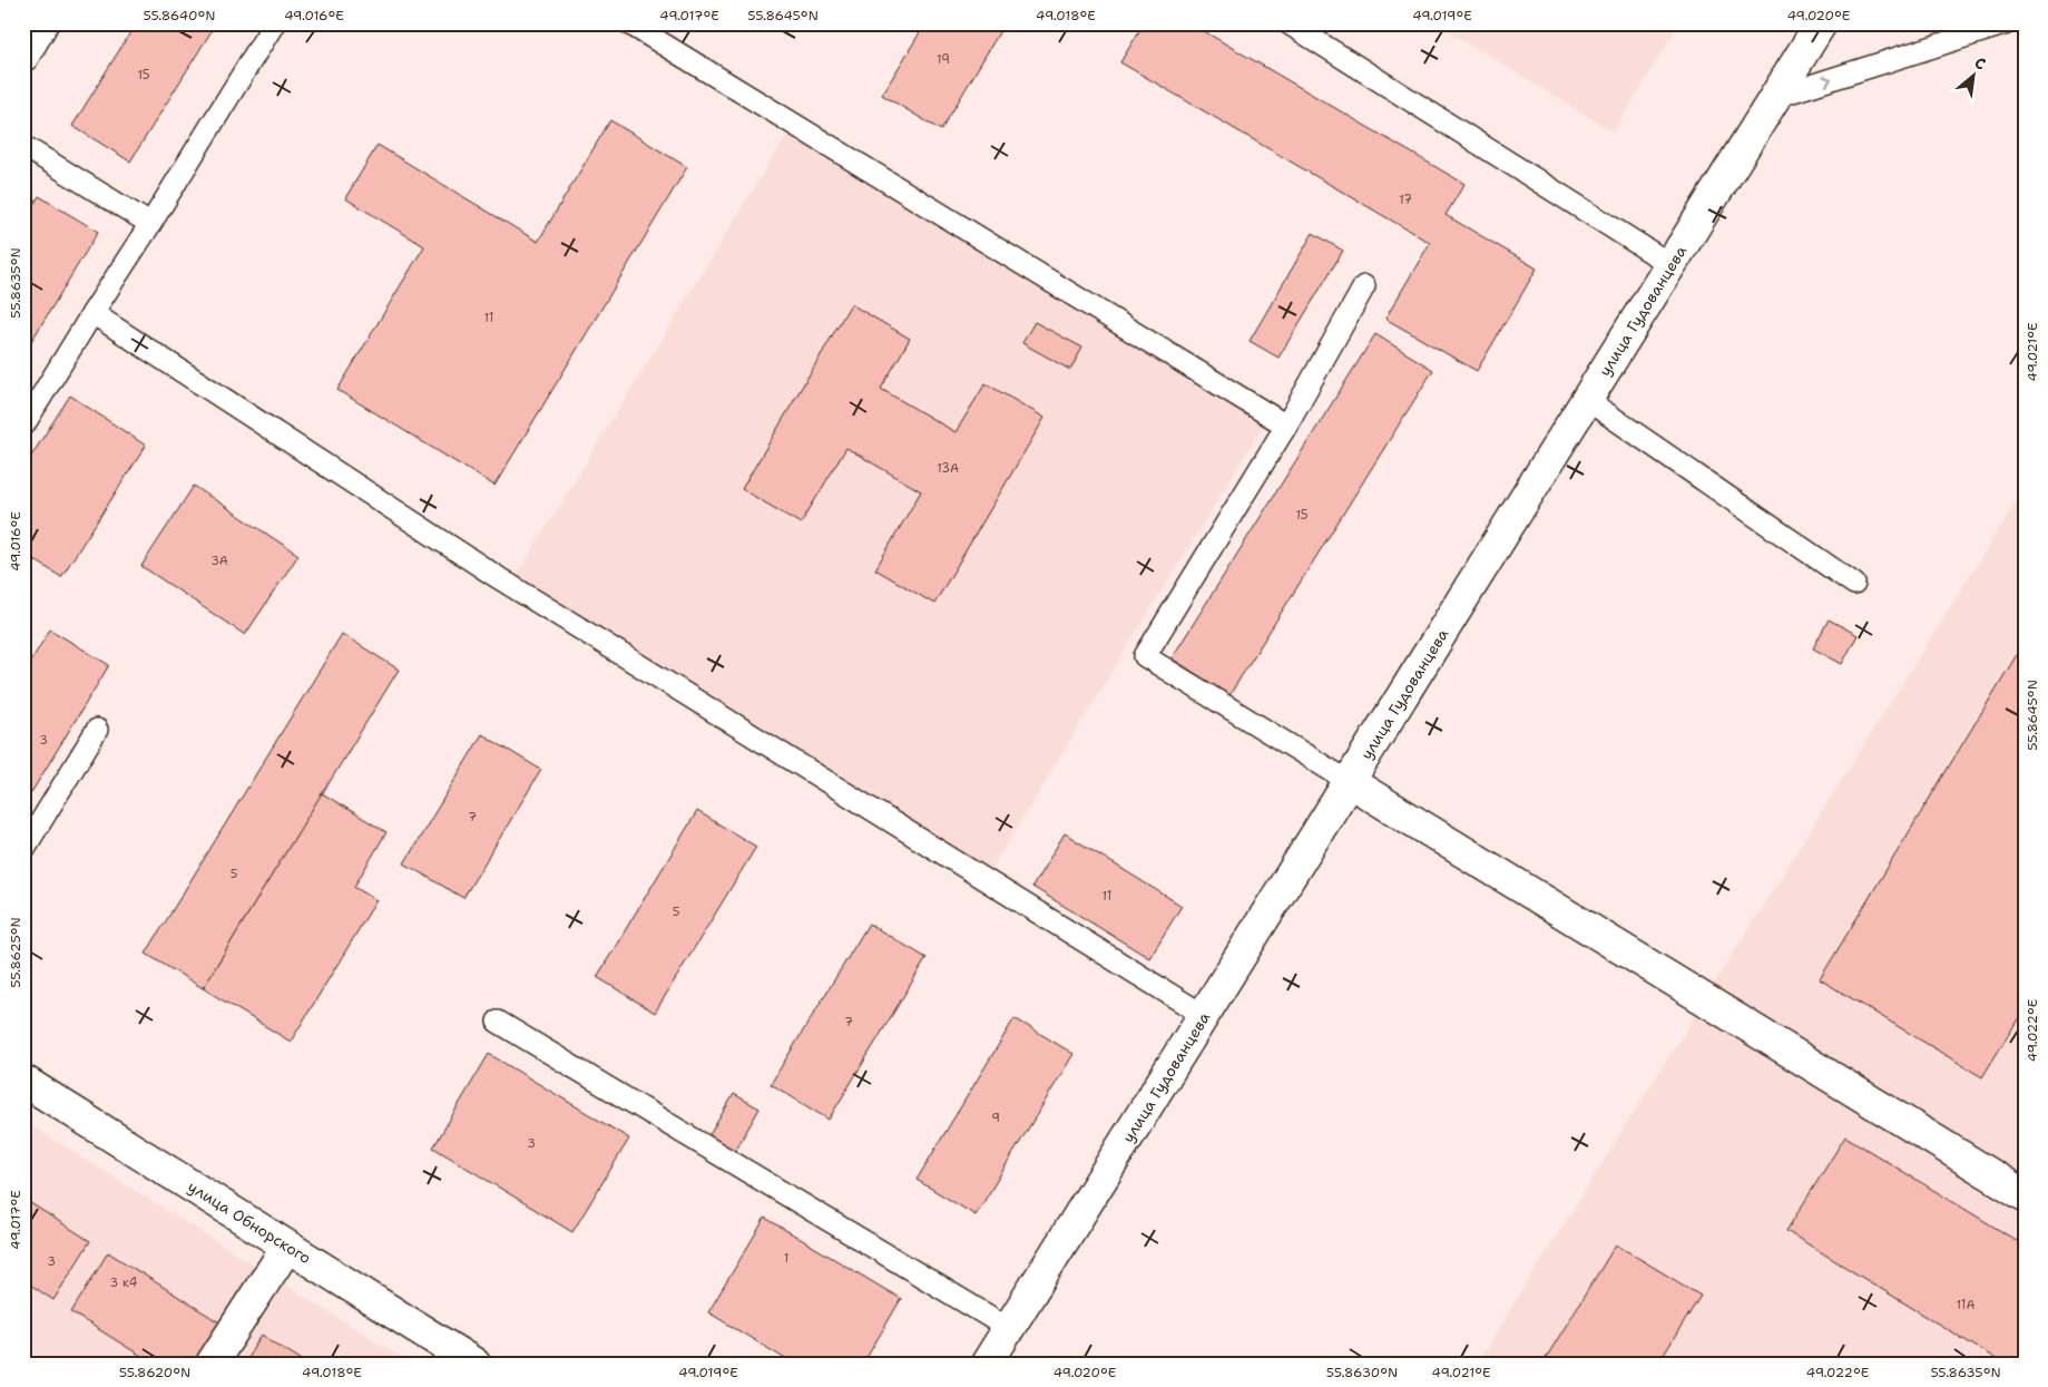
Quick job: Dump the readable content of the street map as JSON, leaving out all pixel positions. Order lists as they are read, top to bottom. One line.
{"streets":{"street":["улица Гудованцева","улица Обнорского"]},"house_numbers":["19","15","17","11","13А","15","3А","3","7","5","11","5","7","9","3","1","3","3 к4","11А"],"north":"top right","coordinates":["55.8640°N","49.016°E","49.017°E","55.8645°N","49.018°E","49.019°E","49.020°E","55.8635°N","49.021°E","55.8625°N","49.022°E","55.8620°N","55.8630°N"]}
